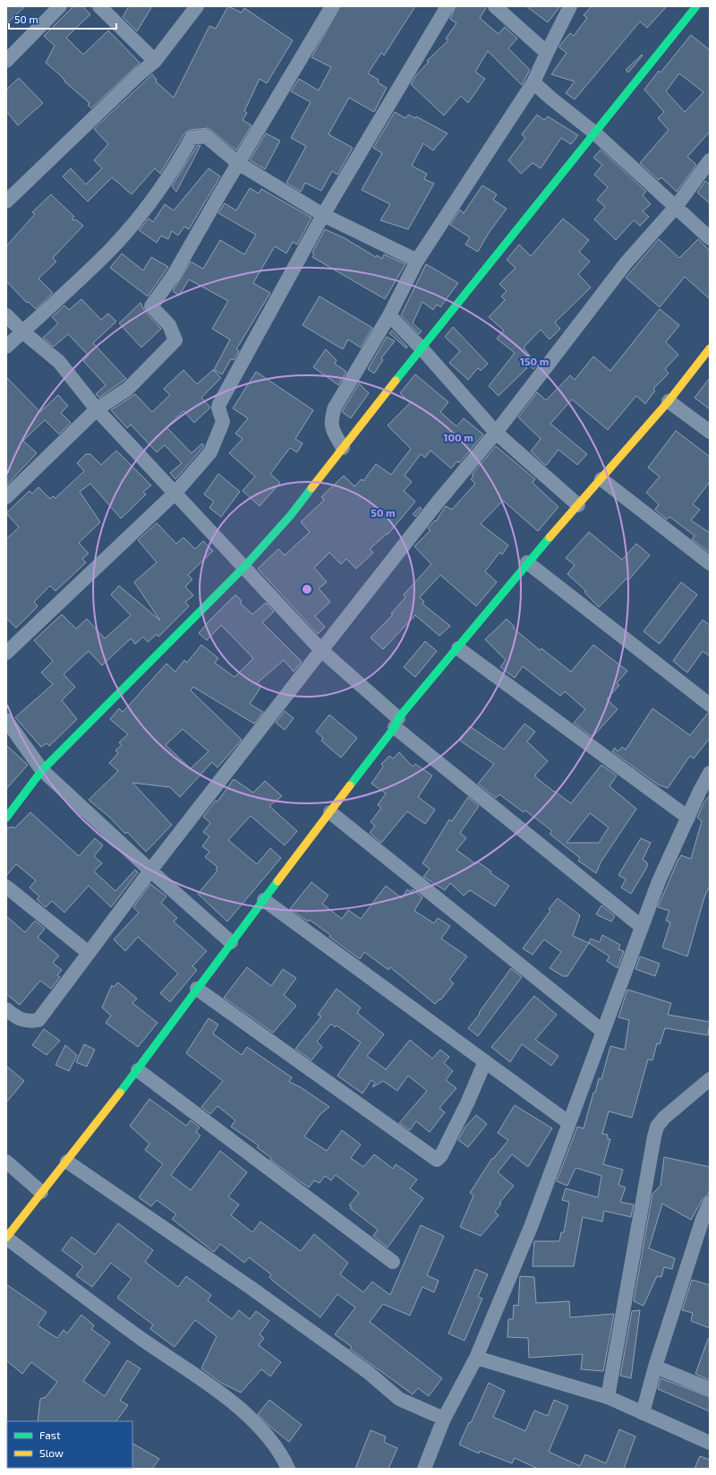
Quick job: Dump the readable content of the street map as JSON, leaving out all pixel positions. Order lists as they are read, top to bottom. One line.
{"legend":["Fast","Slow"],"scale_bar":"50 m","rings":["150 m","100 m","50 m"]}
